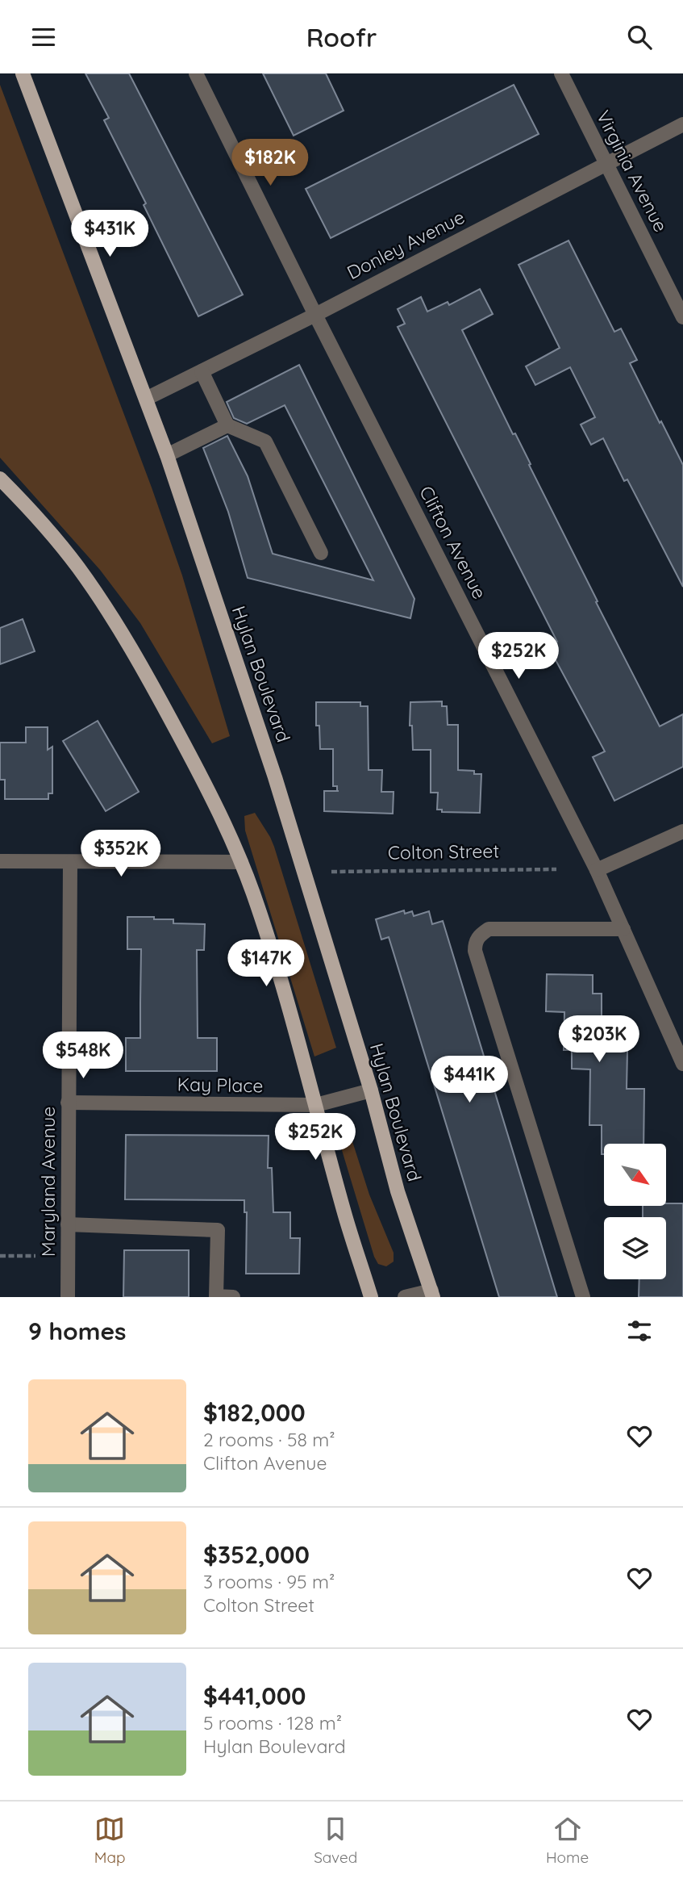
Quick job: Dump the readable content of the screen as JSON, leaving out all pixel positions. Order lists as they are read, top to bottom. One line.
{"streets":{"main road":["Hylan Boulevard"],"street":["Virginia Avenue","Donley Avenue","Clifton Avenue","Kay Place","Maryland Avenue"],"path":["Colton Street"]},"crossings":[["Virginia Avenue","Donley Avenue"],["Donley Avenue","Clifton Avenue"],["Donley Avenue","Hylan Boulevard"],["Hylan Boulevard","Kay Place"],["Kay Place","Maryland Avenue"]],"north":"bottom right","page":{"header":"Roofr","price":["$182K","$431K","$252K","$352K","$147K","$203K","$548K","$441K","$252K"],"heading":"9 homes","list":[{"name":"$182,000","note":"2 rooms · 58 m² · Clifton Avenue"},{"name":"$352,000","note":"3 rooms · 95 m² · Colton Street"},{"name":"$441,000","note":"5 rooms · 128 m² · Hylan Boulevard"}],"tabs":["Map","Saved","Home"]}}
